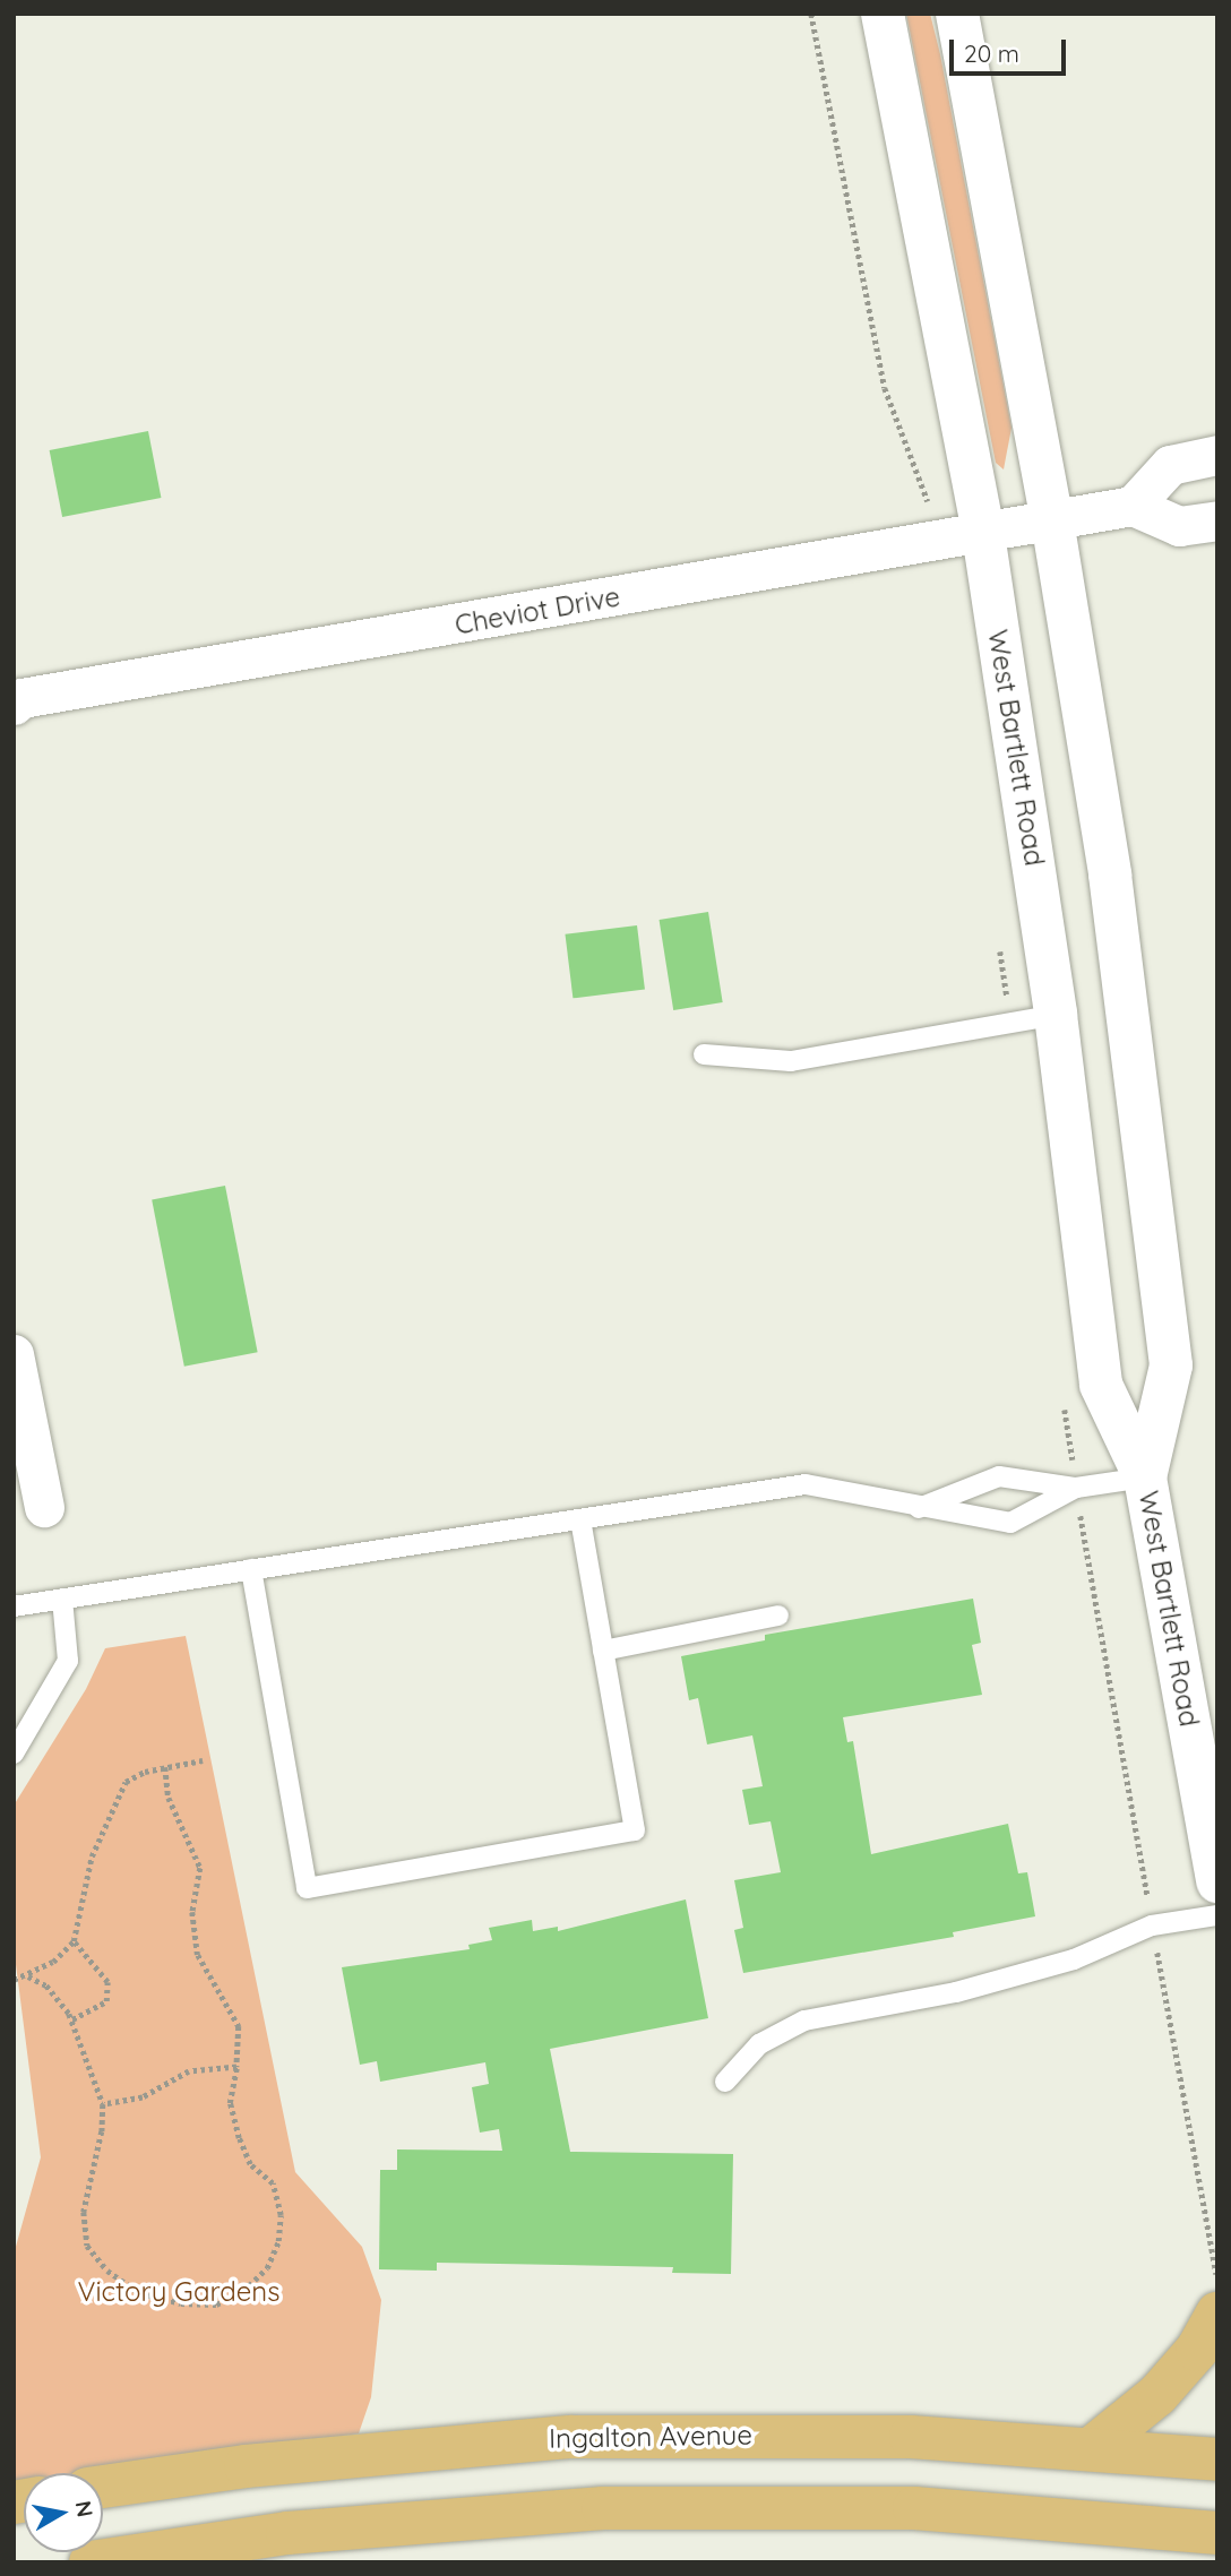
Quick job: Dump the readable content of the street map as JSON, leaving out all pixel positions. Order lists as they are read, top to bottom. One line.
{"streets":{"main road":["Ingalton Avenue"],"street":["Cheviot Drive","West Bartlett Road"]},"crossings":[["Cheviot Drive","West Bartlett Road"]],"parks":["Victory Gardens"],"scale_bar":"20 m","north":"right"}
